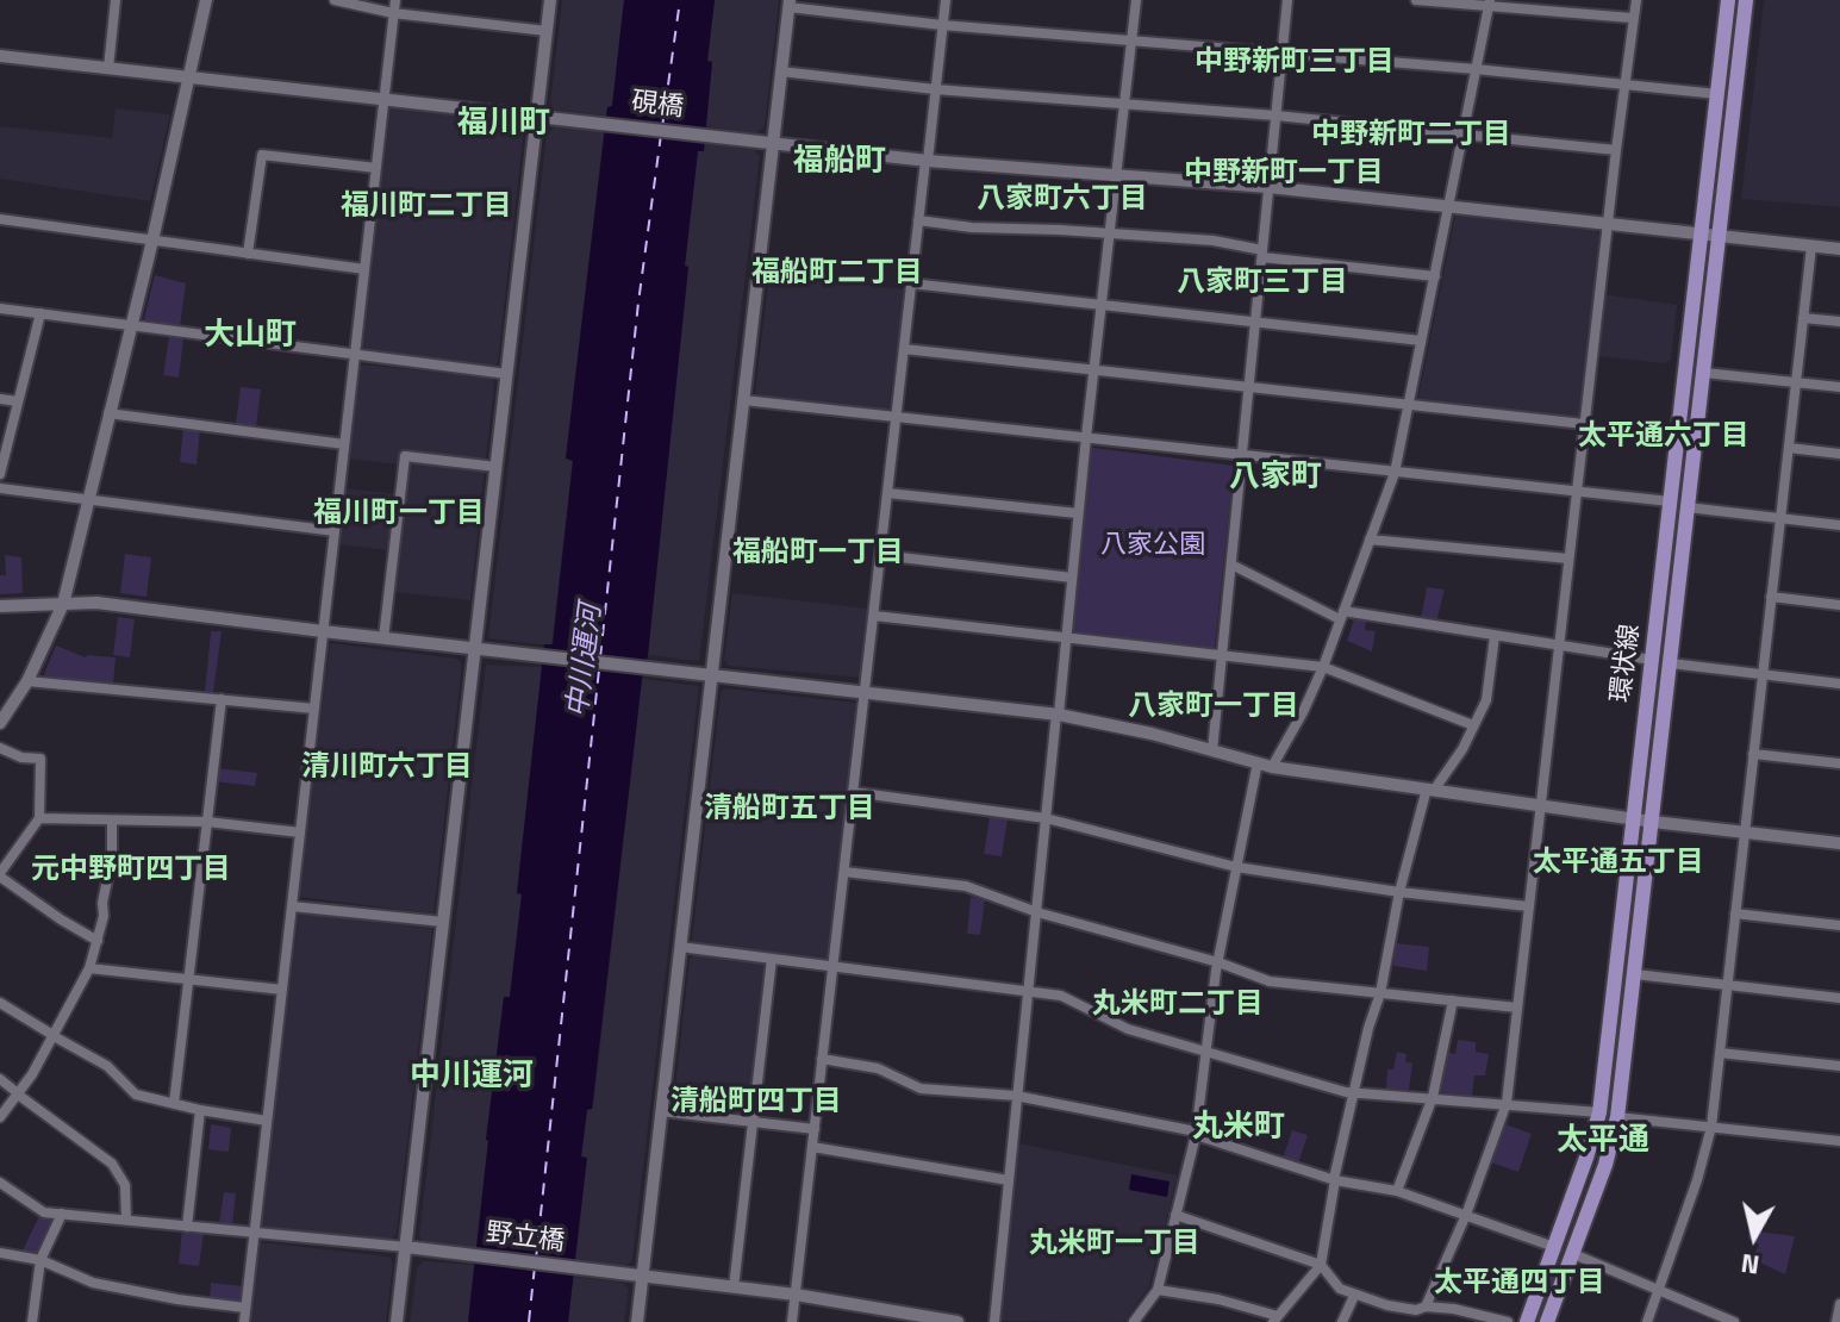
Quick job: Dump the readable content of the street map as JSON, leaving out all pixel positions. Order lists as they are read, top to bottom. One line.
{"streets":{"main road":["環状線"],"street":["硯橋","野立橋"]},"crossings":[["硯橋","環状線"]],"districts":["中野新町三丁目","福川町","中野新町二丁目","福船町","中野新町一丁目","八家町六丁目","福川町二丁目","福船町二丁目","八家町三丁目","大山町","太平通六丁目","八家町","福川町一丁目","福船町一丁目","八家町一丁目","清川町六丁目","清船町五丁目","太平通五丁目","元中野町四丁目","丸米町二丁目","中川運河","清船町四丁目","丸米町","太平通","丸米町一丁目","太平通四丁目"],"water":["中川運河"],"parks":["八家公園"],"north":"bottom"}
